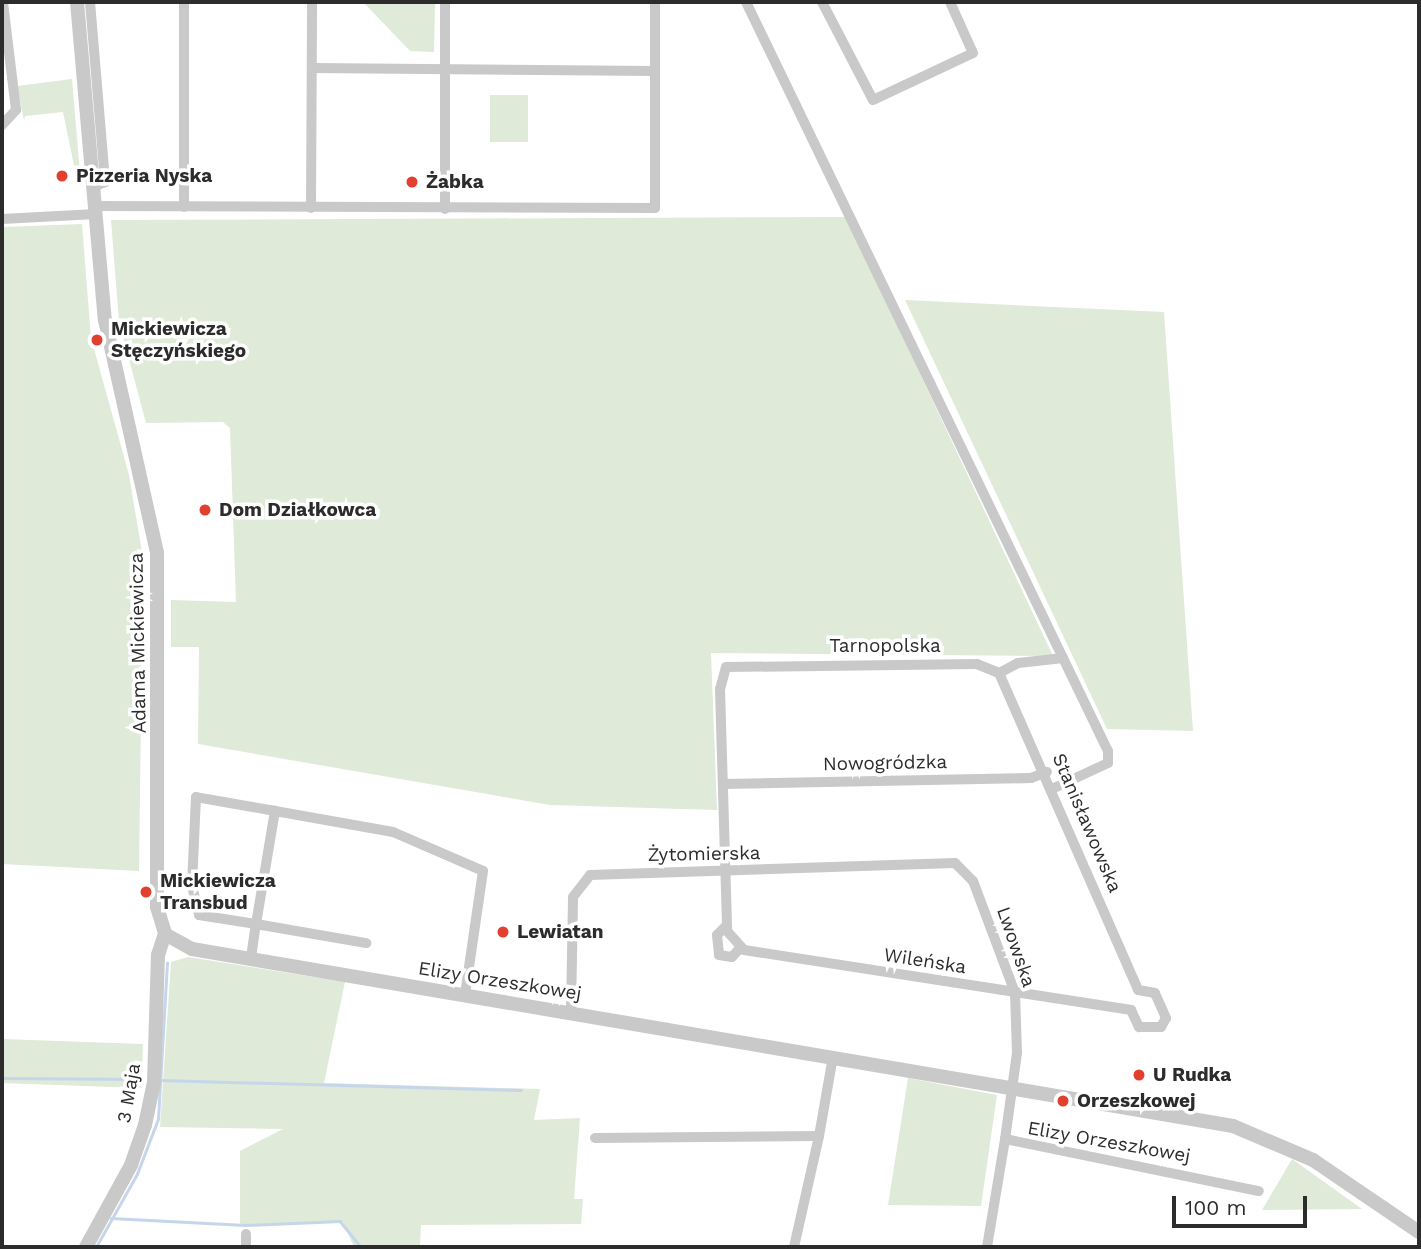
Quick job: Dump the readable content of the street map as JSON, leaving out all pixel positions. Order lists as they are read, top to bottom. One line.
{"streets":{"street":["Adama Mickiewicza","Tarnopolska","Nowogródzka","Stanisławowska","Żytomierska","Lwowska","Wileńska","Elizy Orzeszkowej","3 Maja"]},"crossings":[["Adama Mickiewicza","Elizy Orzeszkowej"],["Adama Mickiewicza","3 Maja"],["Tarnopolska","Nowogródzka"],["Tarnopolska","Stanisławowska"],["Nowogródzka","Stanisławowska"],["Stanisławowska","Wileńska"],["Żytomierska","Lwowska"],["Żytomierska","Elizy Orzeszkowej"],["Lwowska","Wileńska"],["Lwowska","Elizy Orzeszkowej"],["Elizy Orzeszkowej","3 Maja"]],"places":["Pizzeria Nyska","Żabka","Mickiewicza Stęczyńskiego","Dom Działkowca","Mickiewicza Transbud","Lewiatan","U Rudka","Orzeszkowej"],"scale_bar":"100 m"}
